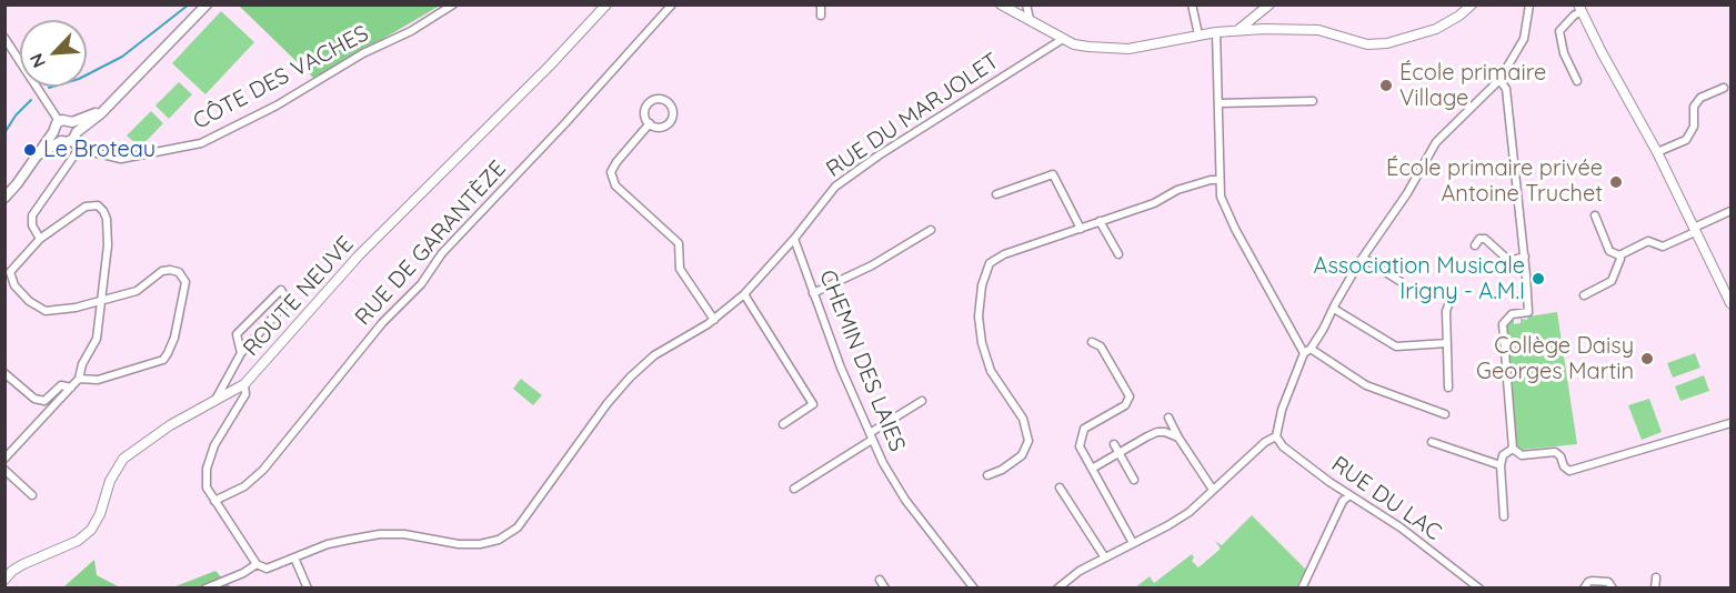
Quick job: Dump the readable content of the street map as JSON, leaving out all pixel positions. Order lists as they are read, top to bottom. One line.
{"streets":{"street":["CÔTE DES VACHES","RUE DU MARJOLET","RUE DE GARANTÈZE","ROUTE NEUVE","CHEMIN DES LAIES","RUE DU LAC"]},"crossings":[["RUE DU MARJOLET","CHEMIN DES LAIES"]],"places":["École primaire Village","Le Broteau","École primaire privée Antoine Truchet","Association Musicale Irigny - A.M.I","Collège Daisy Georges Martin"],"north":"bottom left"}
